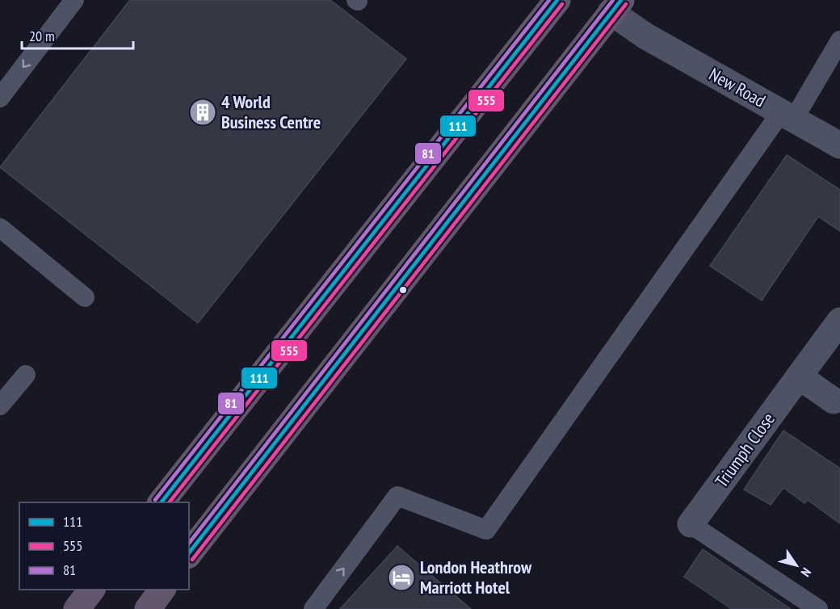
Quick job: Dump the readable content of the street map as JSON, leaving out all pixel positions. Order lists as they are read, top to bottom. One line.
{"streets":{"street":["New Road","Triumph Close"]},"places":{"building":["4 World Business Centre"],"hotel":["London Heathrow Marriott Hotel"]},"lines":["transit line 111","transit line 81","transit line 555"],"legend":["111","555","81"],"scale_bar":"20 m","north":"bottom right"}
